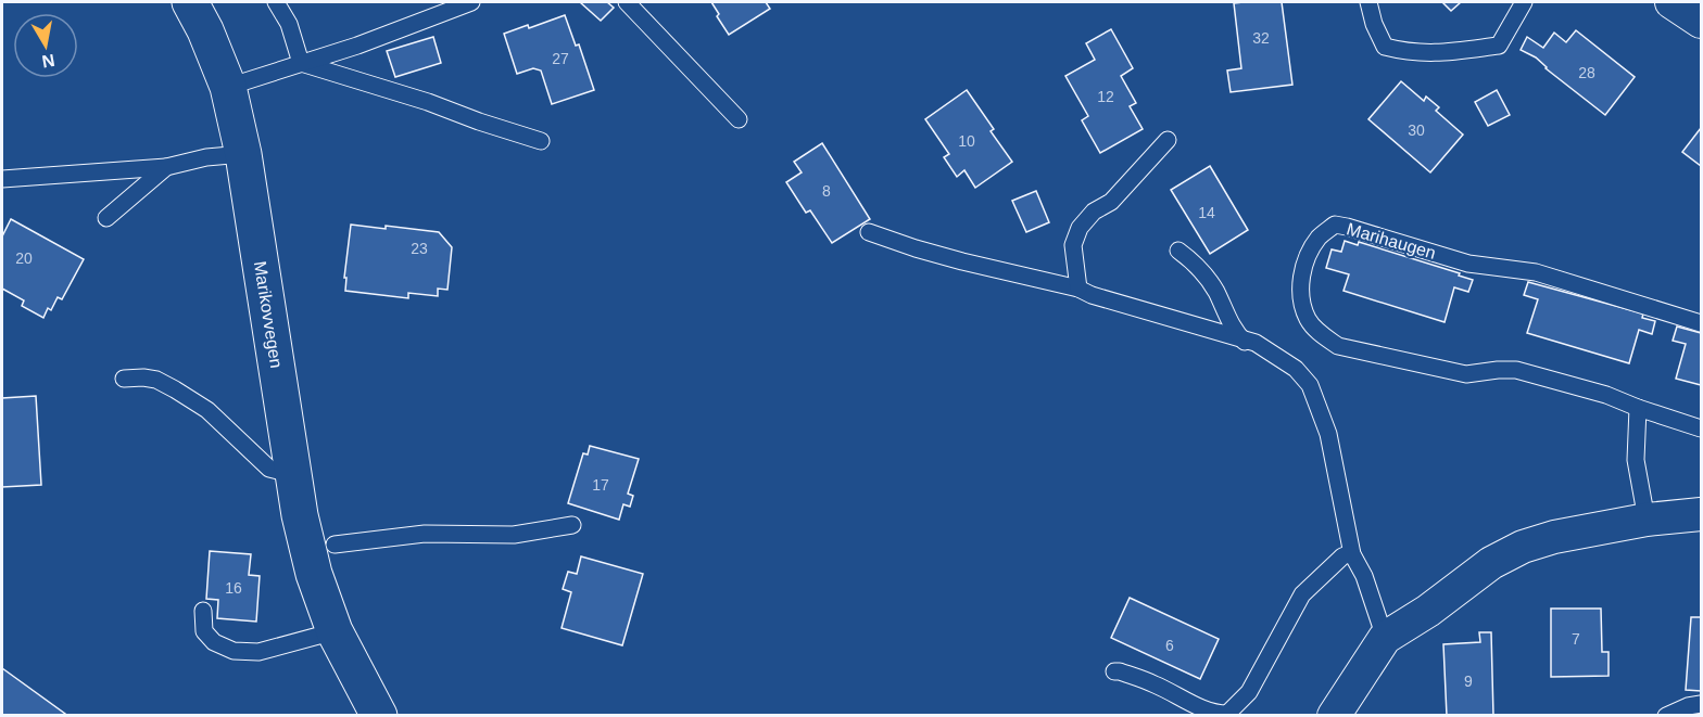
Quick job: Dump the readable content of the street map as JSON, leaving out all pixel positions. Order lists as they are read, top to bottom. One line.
{"streets":{"main road":["Marikovvegen"],"lane":["Marihaugen"]},"house_numbers":["32","27","28","12","30","10","8","14","23","20","17","16","7","6","9"],"north":"bottom"}
